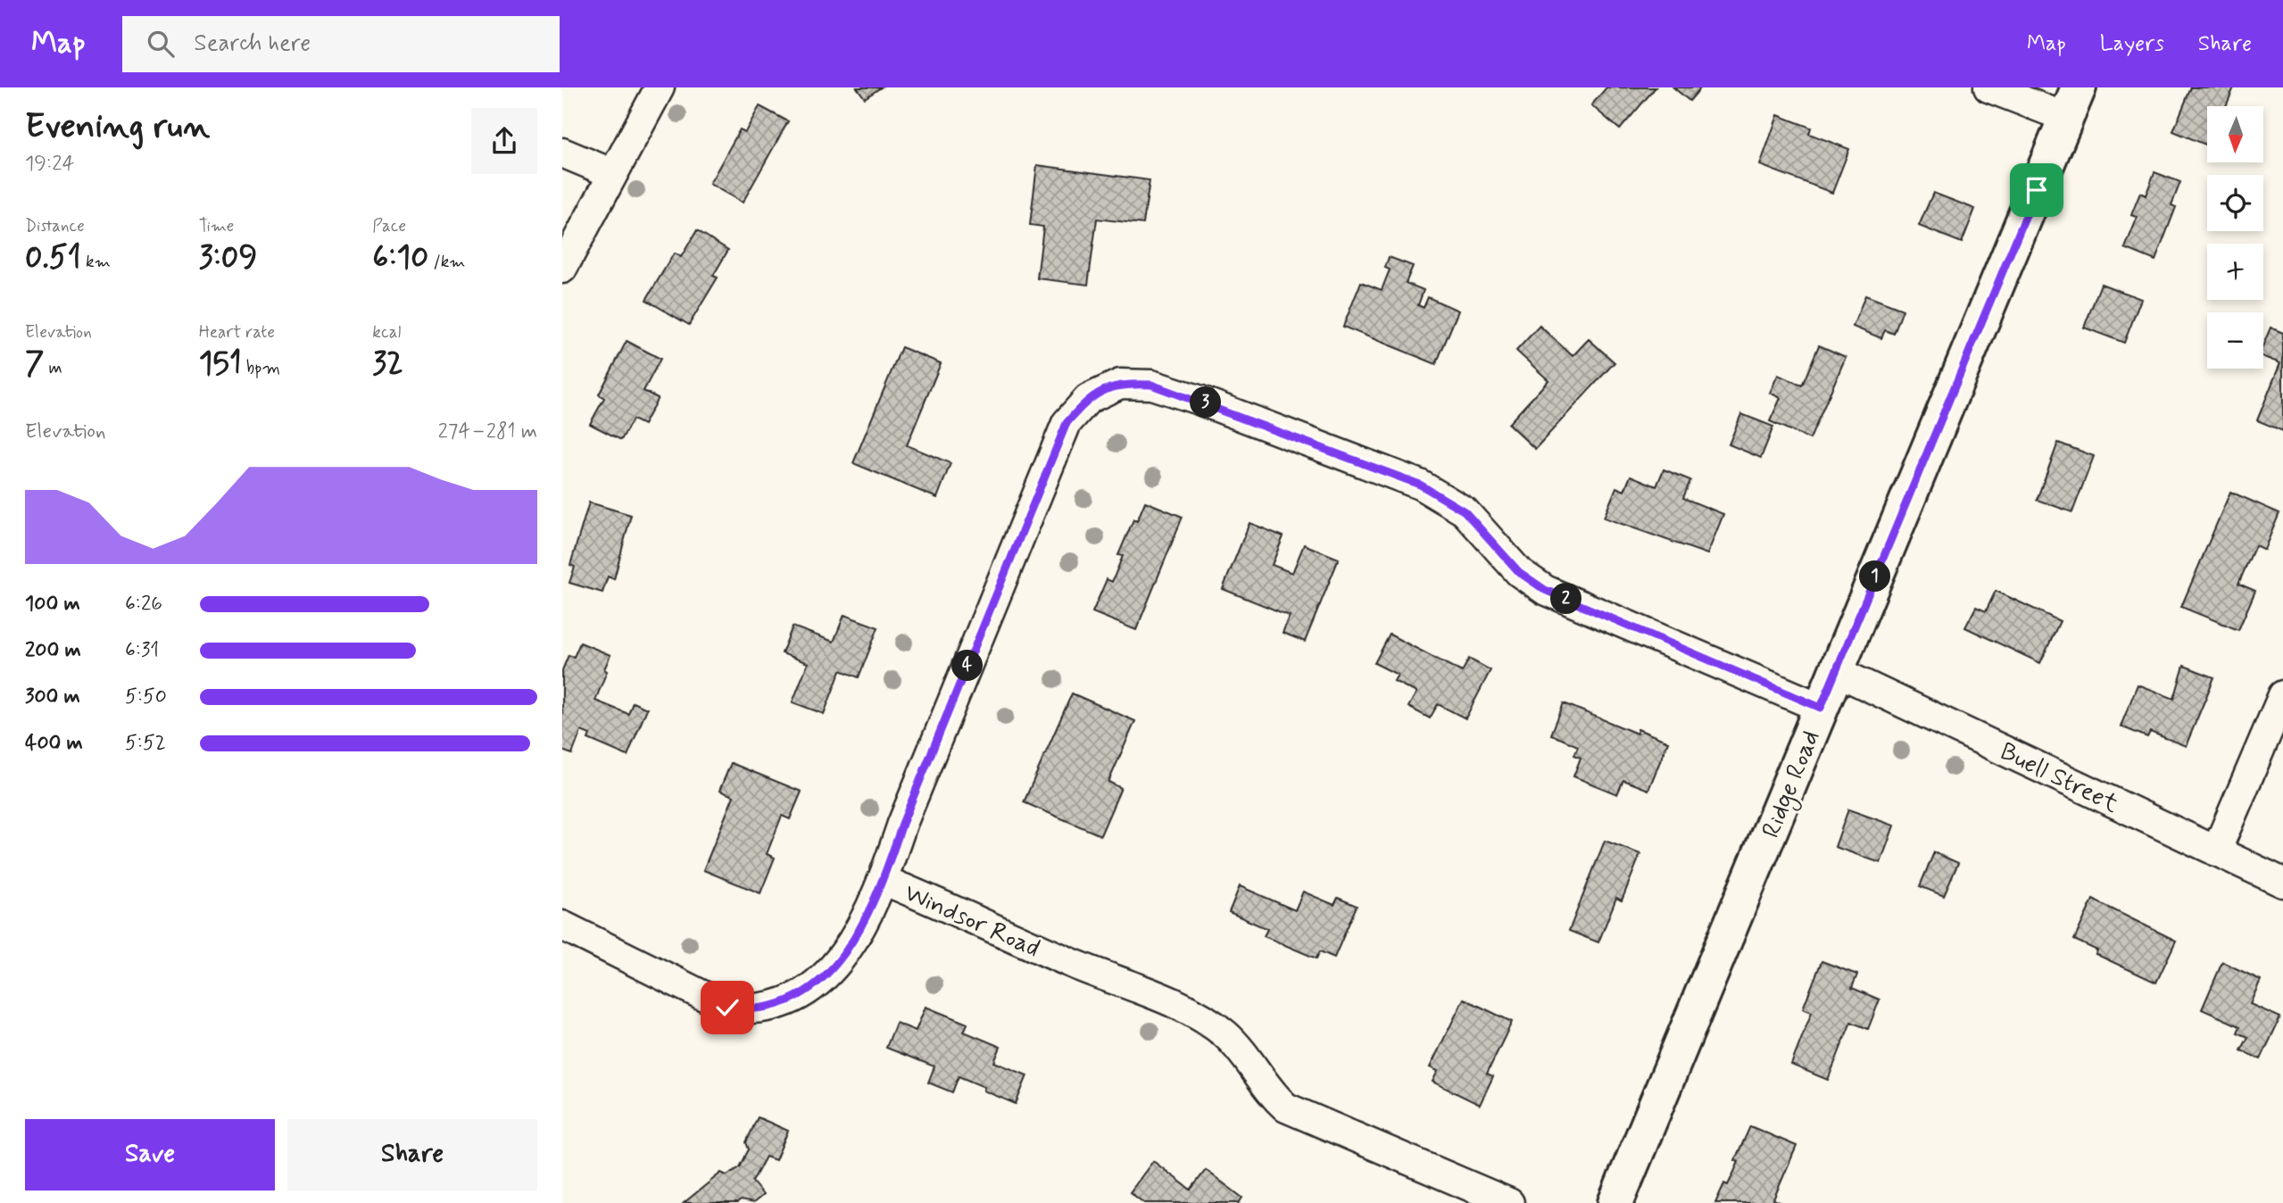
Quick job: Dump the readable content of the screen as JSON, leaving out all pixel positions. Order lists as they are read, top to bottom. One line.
{"streets":{"main road":["Ridge Road"],"street":["Buell Street","Windsor Road"]},"crossings":[["Buell Street","Ridge Road"],["Ridge Road","Windsor Road"]],"north":"bottom","page":{"header":"Map","search":"Search here","nav":["Map","Layers","Share"],"heading":["Evening run","19:24"],"map_buttons":["+","−"],"stats":[["Distance","0.51 km"],["Time","3:09"],["Pace","6:10 /km"],["Elevation","7 m"],["Heart rate","151 bpm"],["kcal","32"]],"pins":["3","1","2","4"],"chart":["Elevation","274–281 m"],"list":[{"name":"100 m","note":"6:26"},{"name":"200 m","note":"6:31"},{"name":"300 m","note":"5:50"},{"name":"400 m","note":"5:52"}],"buttons":["Save","Share"]}}
